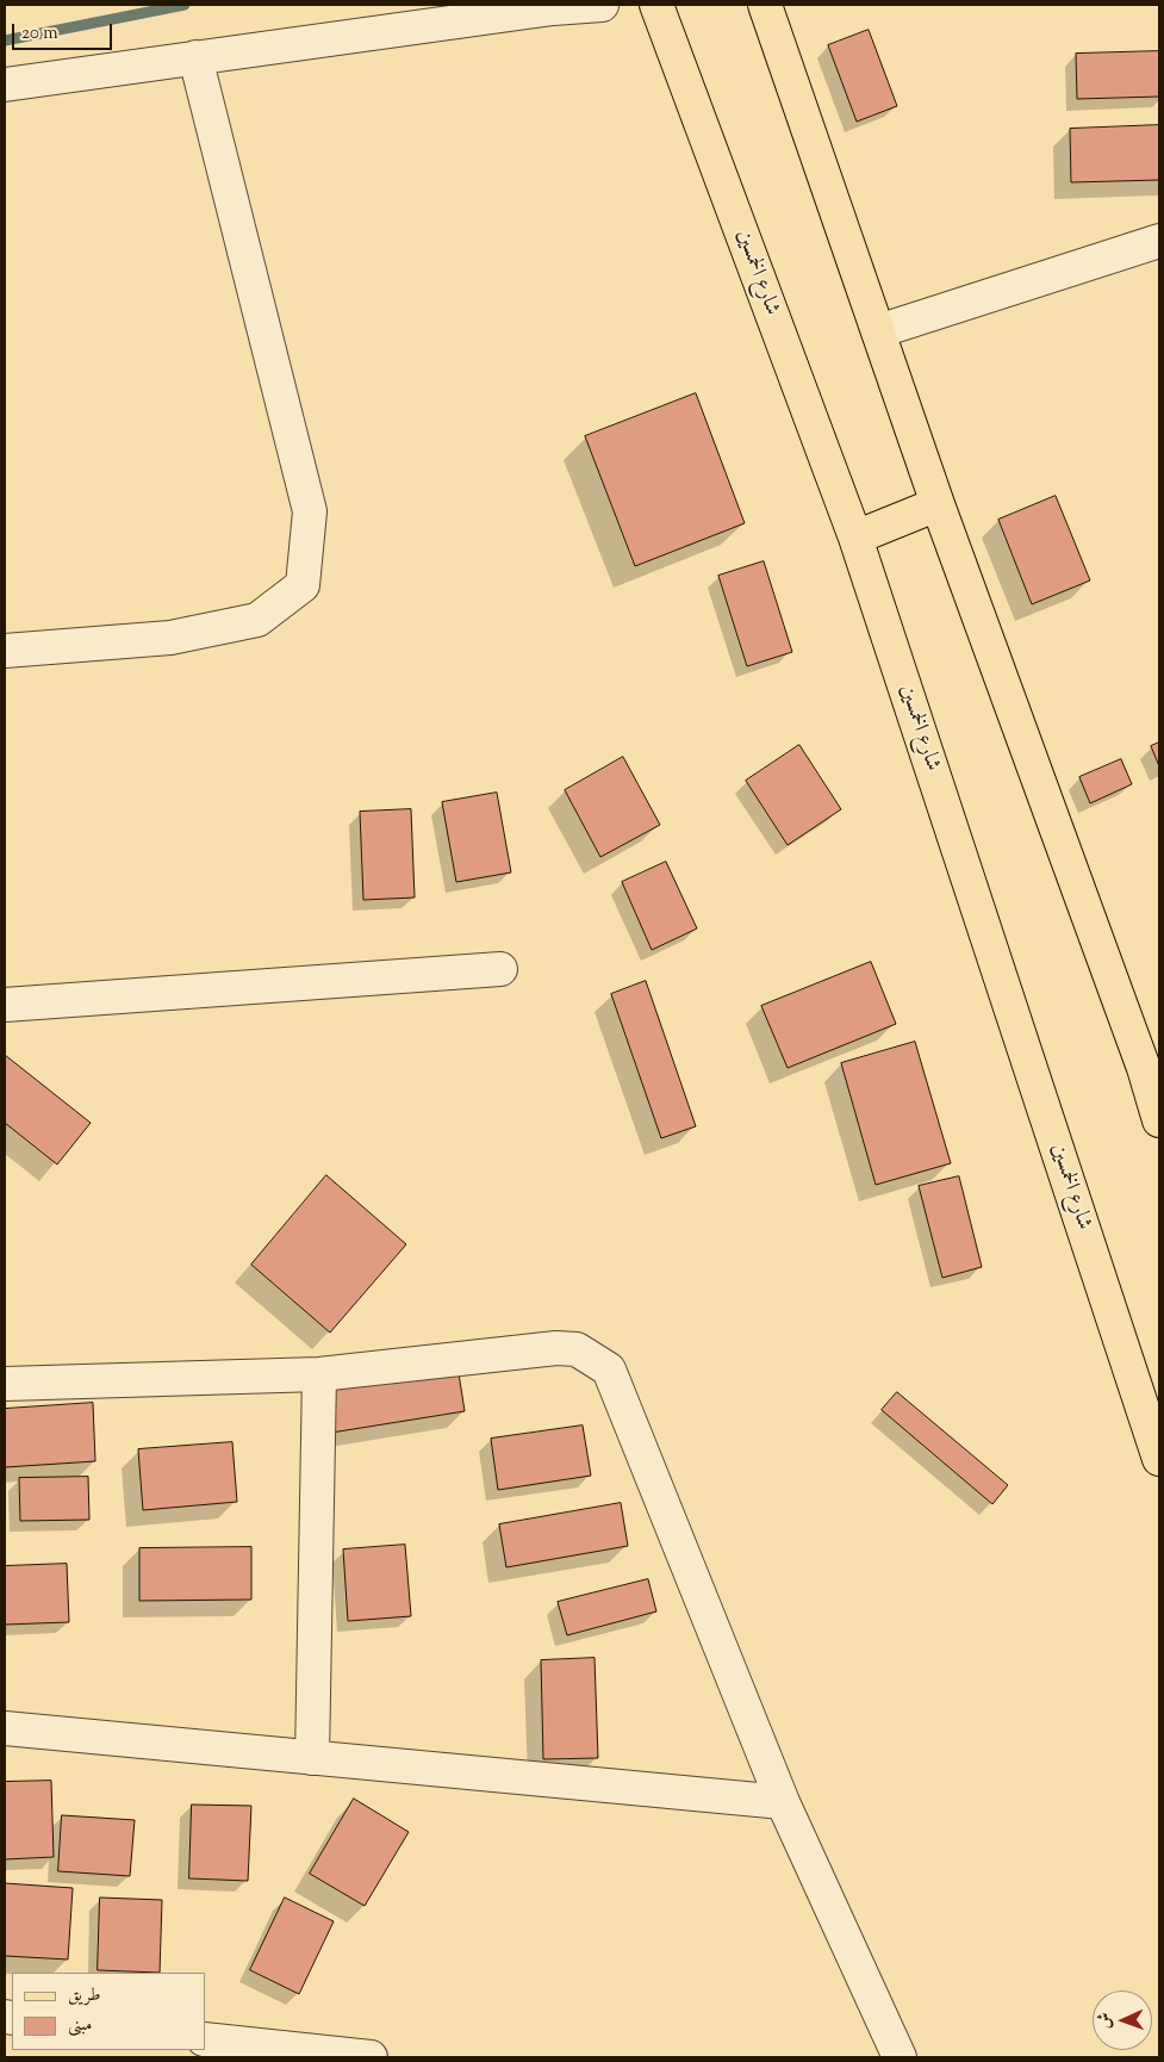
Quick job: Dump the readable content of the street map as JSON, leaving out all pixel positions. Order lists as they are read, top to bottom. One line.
{"streets":{"main road":["شارع الخمسين"]},"legend":["طريق","مبنى"],"scale_bar":"20 m","north":"left"}
